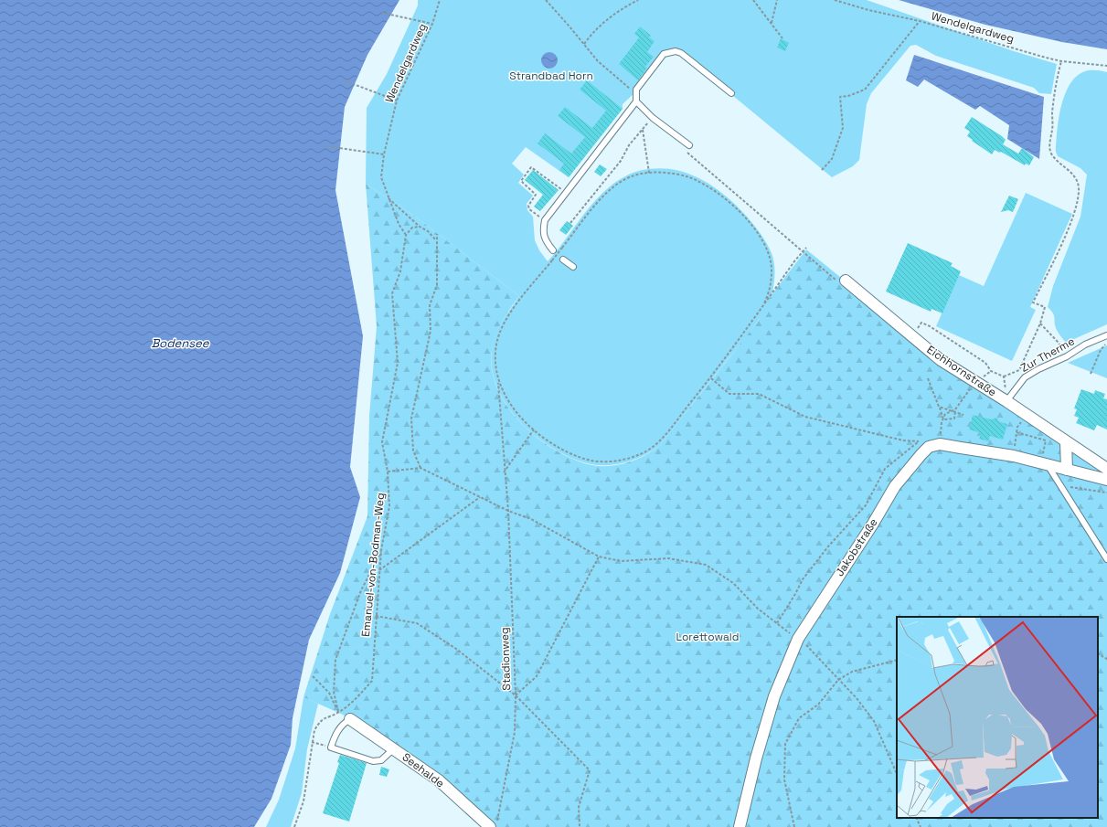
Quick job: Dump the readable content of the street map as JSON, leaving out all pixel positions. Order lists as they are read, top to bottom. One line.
{"streets":{"street":["Eichhornstraße","Jakobstraße","Seehalde"],"lane":["Zur Therme"],"path":["Wendelgardweg","Emanuel-von-Bodman-Weg","Stadionweg"]},"crossings":[["Wendelgardweg","Emanuel-von-Bodman-Weg"],["Zur Therme","Eichhornstraße"],["Stadionweg","Seehalde"]],"water":["Bodensee"],"parks":["Strandbad Horn","Lorettowald"]}
